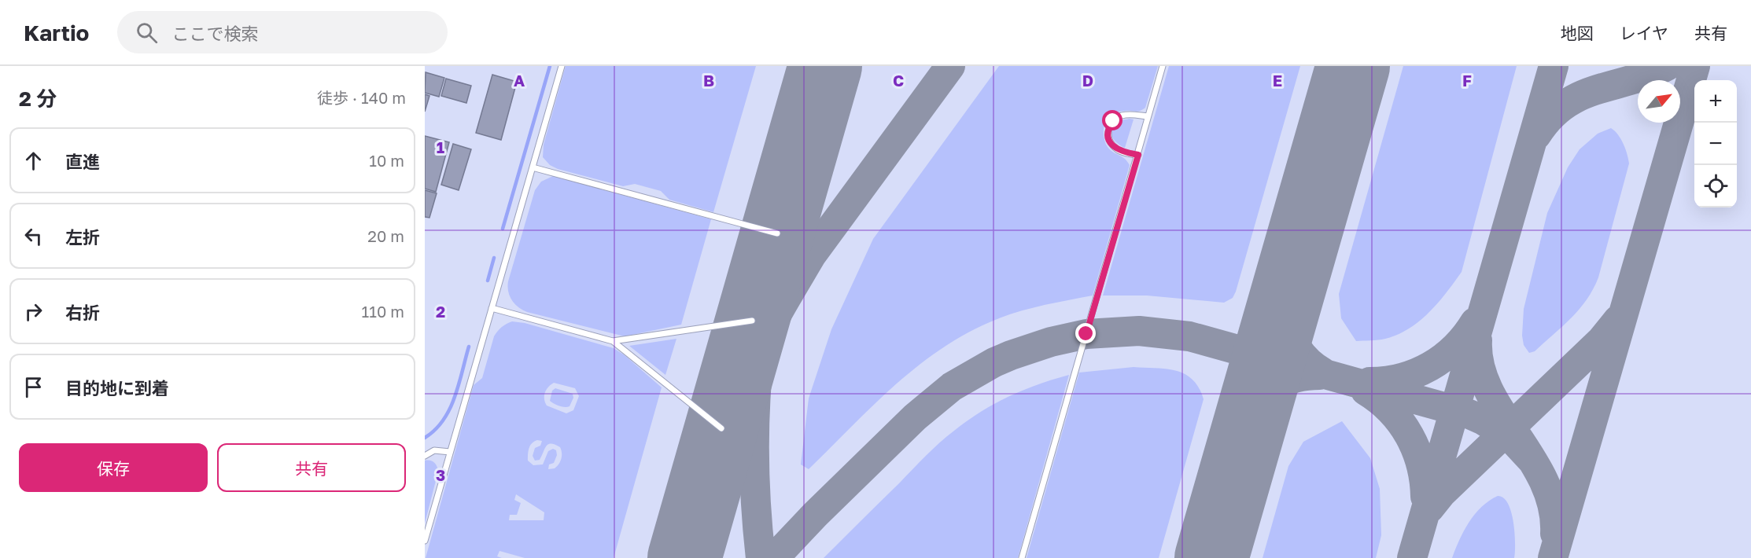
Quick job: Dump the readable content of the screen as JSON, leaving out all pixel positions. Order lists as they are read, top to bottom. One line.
{"north":"top right","page":{"header":"Kartio","search":"ここで検索","nav":["地図","レイヤ","共有"],"heading":["2 分","徒歩 · 140 m"],"map_buttons":["+","−"],"list":[["直進","10 m"],["左折","20 m"],["右折","110 m"],"目的地に到着"],"buttons":["保存","共有"]},"grid":{"columns":["A","B","C","D","E","F"],"rows":["1","2","3"]}}
